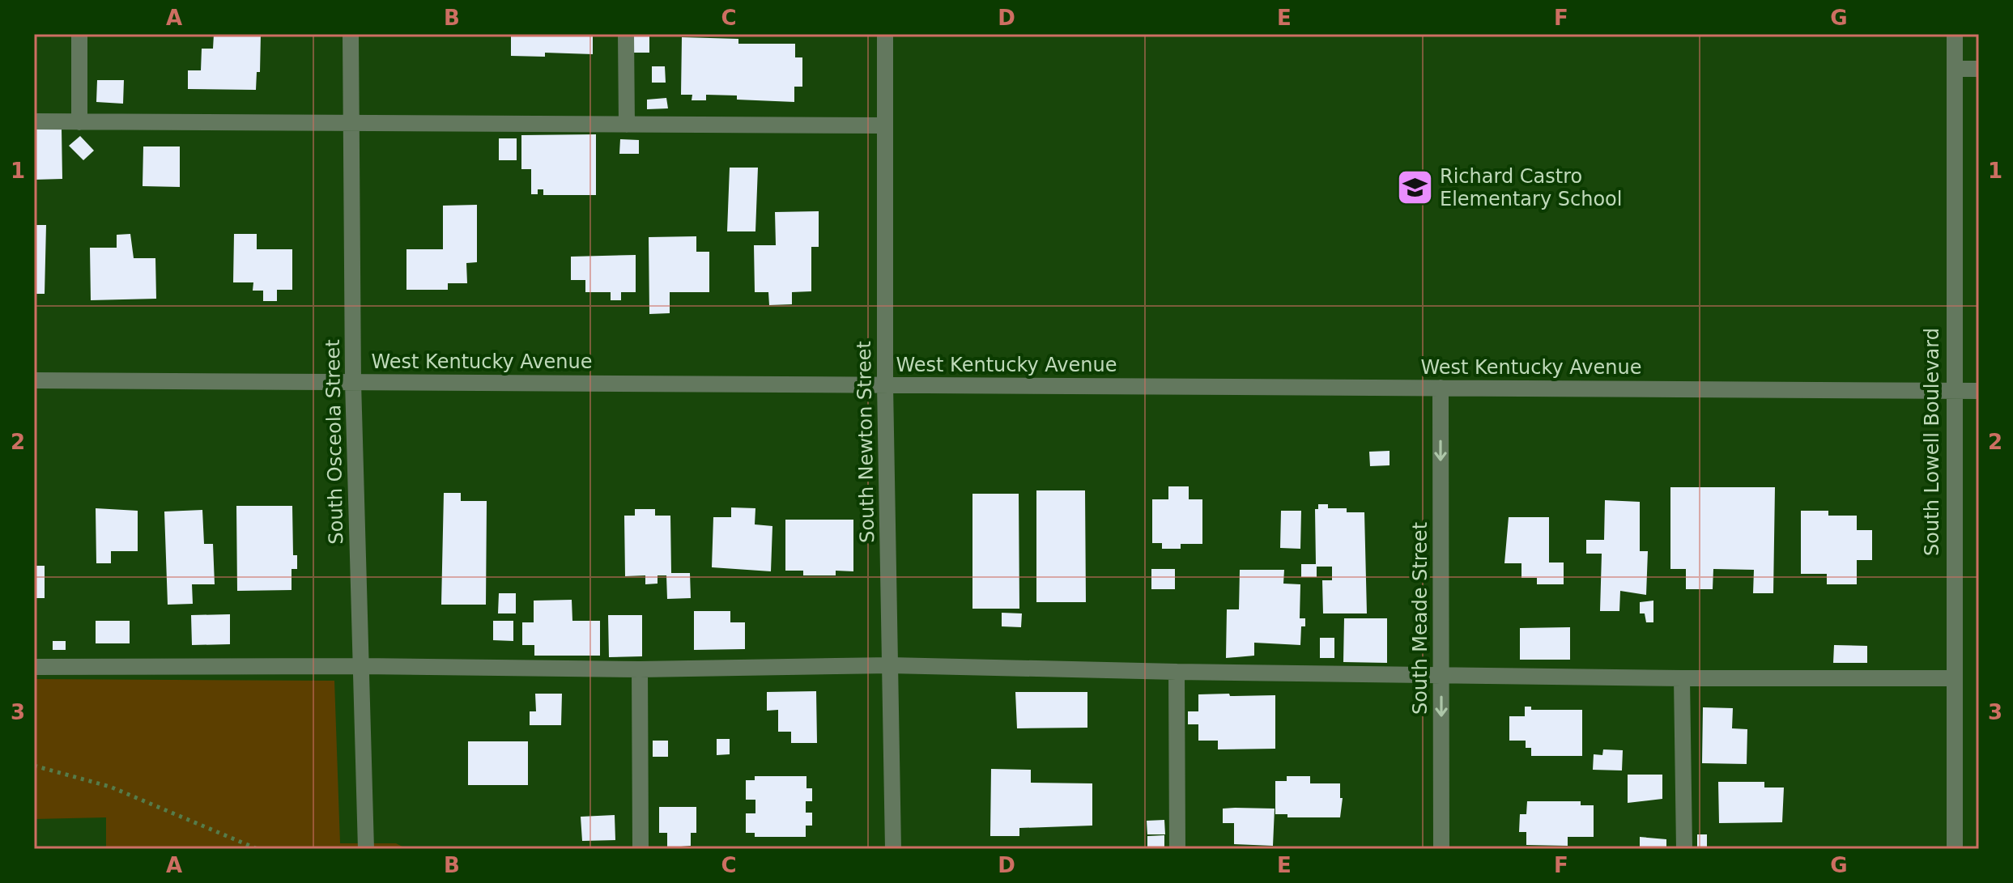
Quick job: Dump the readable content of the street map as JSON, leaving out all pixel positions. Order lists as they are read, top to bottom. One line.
{"streets":{"street":["West Kentucky Avenue","South Osceola Street","South Newton Street","South Lowell Boulevard","South Meade Street"]},"crossings":[["West Kentucky Avenue","South Osceola Street"],["West Kentucky Avenue","South Newton Street"],["West Kentucky Avenue","South Lowell Boulevard"],["West Kentucky Avenue","South Meade Street"]],"one_way":["South Meade Street"],"places":{"school or university":["Richard Castro Elementary School"]},"grid":{"columns":["A","B","C","D","E","F","G"],"rows":["1","2","3"]}}
